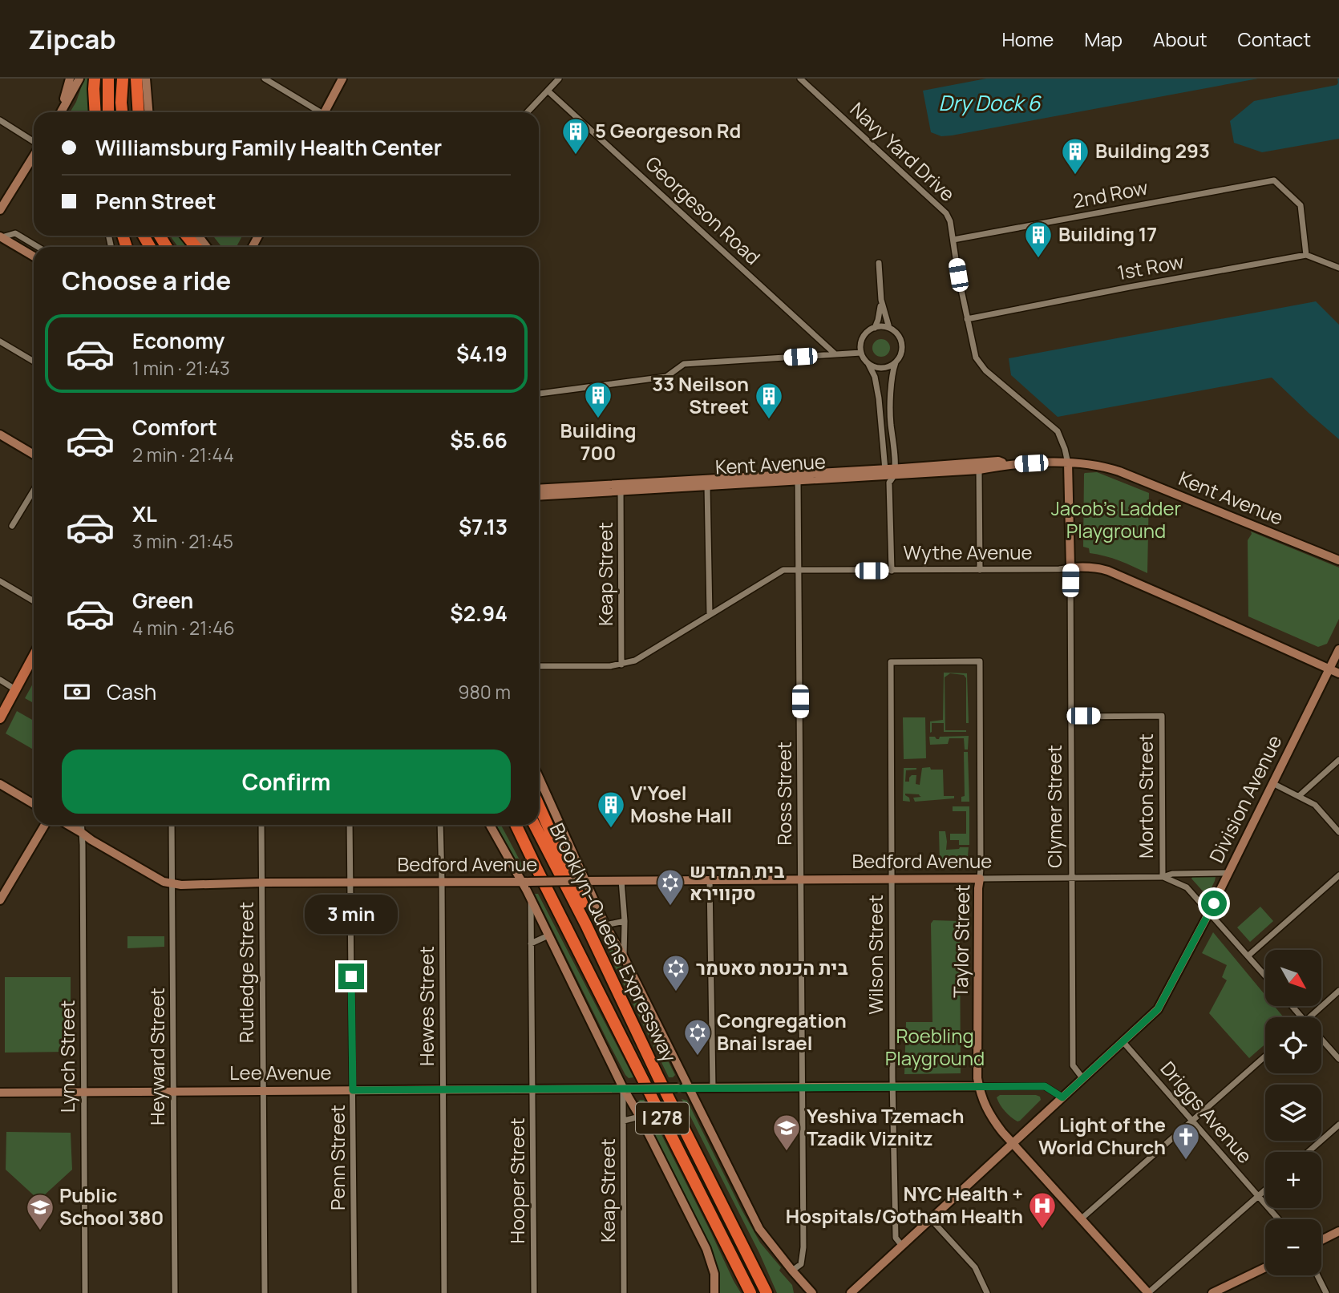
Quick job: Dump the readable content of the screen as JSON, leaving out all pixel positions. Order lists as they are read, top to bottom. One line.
{"streets":{"highway":["Brooklyn-Queens Expressway","I 278"],"main road":["Kent Avenue","Wythe Avenue","Division Avenue","Clymer Street","Bedford Avenue","Taylor Street","Lee Avenue"],"street":["Navy Yard Drive","2nd Row","Georgeson Road","1st Row","Keap Street","Ross Street","Morton Street","Wilson Street","Rutledge Street","Hewes Street","Lynch Street","Heyward Street","Driggs Avenue","Penn Street","Hooper Street"]},"crossings":[["Navy Yard Drive","2nd Row"],["Navy Yard Drive","1st Row"],["Navy Yard Drive","Kent Avenue"],["Navy Yard Drive","Clymer Street"],["2nd Row","1st Row"],["Kent Avenue","Keap Street"],["Kent Avenue","Ross Street"],["Kent Avenue","Clymer Street"],["Wythe Avenue","Keap Street"],["Wythe Avenue","Ross Street"],["Wythe Avenue","Division Avenue"],["Wythe Avenue","Clymer Street"],["Keap Street","Lee Avenue"],["Ross Street","Bedford Avenue"],["Ross Street","Lee Avenue"],["Morton Street","Clymer Street"],["Morton Street","Bedford Avenue"],["Division Avenue","Clymer Street"],["Division Avenue","Bedford Avenue"],["Division Avenue","Taylor Street"],["Division Avenue","Wilson Street"],["Division Avenue","Lee Avenue"],["Division Avenue","Driggs Avenue"],["Clymer Street","Bedford Avenue"],["Bedford Avenue","Taylor Street"],["Bedford Avenue","Wilson Street"],["Bedford Avenue","Rutledge Street"],["Bedford Avenue","Hewes Street"],["Bedford Avenue","Lynch Street"],["Bedford Avenue","Heyward Street"],["Bedford Avenue","Penn Street"],["Taylor Street","Wilson Street"],["Taylor Street","Lee Avenue"],["Wilson Street","Lee Avenue"],["Rutledge Street","Lee Avenue"],["Hewes Street","Lee Avenue"],["Lynch Street","Lee Avenue"],["Heyward Street","Lee Avenue"],["Lee Avenue","Penn Street"],["Lee Avenue","Hooper Street"]],"water":["Dry Dock 6"],"parks":["Jacob's Ladder Playground","Roebling Playground"],"places":{"building":["5 Georgeson Rd","Building 293","Building 17","Building 700","33 Neilson Street","V'Yoel Moshe Hall"],"synagogue":["בית המדרש סקווירא","בית הכנסת סאטמר","Congregation Bnai Israel"],"school or university":["Yeshiva Tzemach Tzadik Viznitz","Public School 380"],"church":["Light of the World Church"],"hospital":["NYC Health + Hospitals/Gotham Health"]},"north":"bottom right","page":{"header":"Zipcab","nav":["Home","Map","About","Contact"],"banner":["Williamsburg Family Health Center","Penn Street"],"heading":"Choose a ride","list":[{"name":"Economy","note":"1 min · 21:43","value":"$4.19"},{"name":"Comfort","note":"2 min · 21:44","value":"$5.66"},{"name":"XL","note":"3 min · 21:45","value":"$7.13"},{"name":"Green","note":"4 min · 21:46","value":"$2.94"}],"pay":["Cash","980 m"],"buttons":"Confirm","bubble":"3 min","map_buttons":["+","−"]}}
